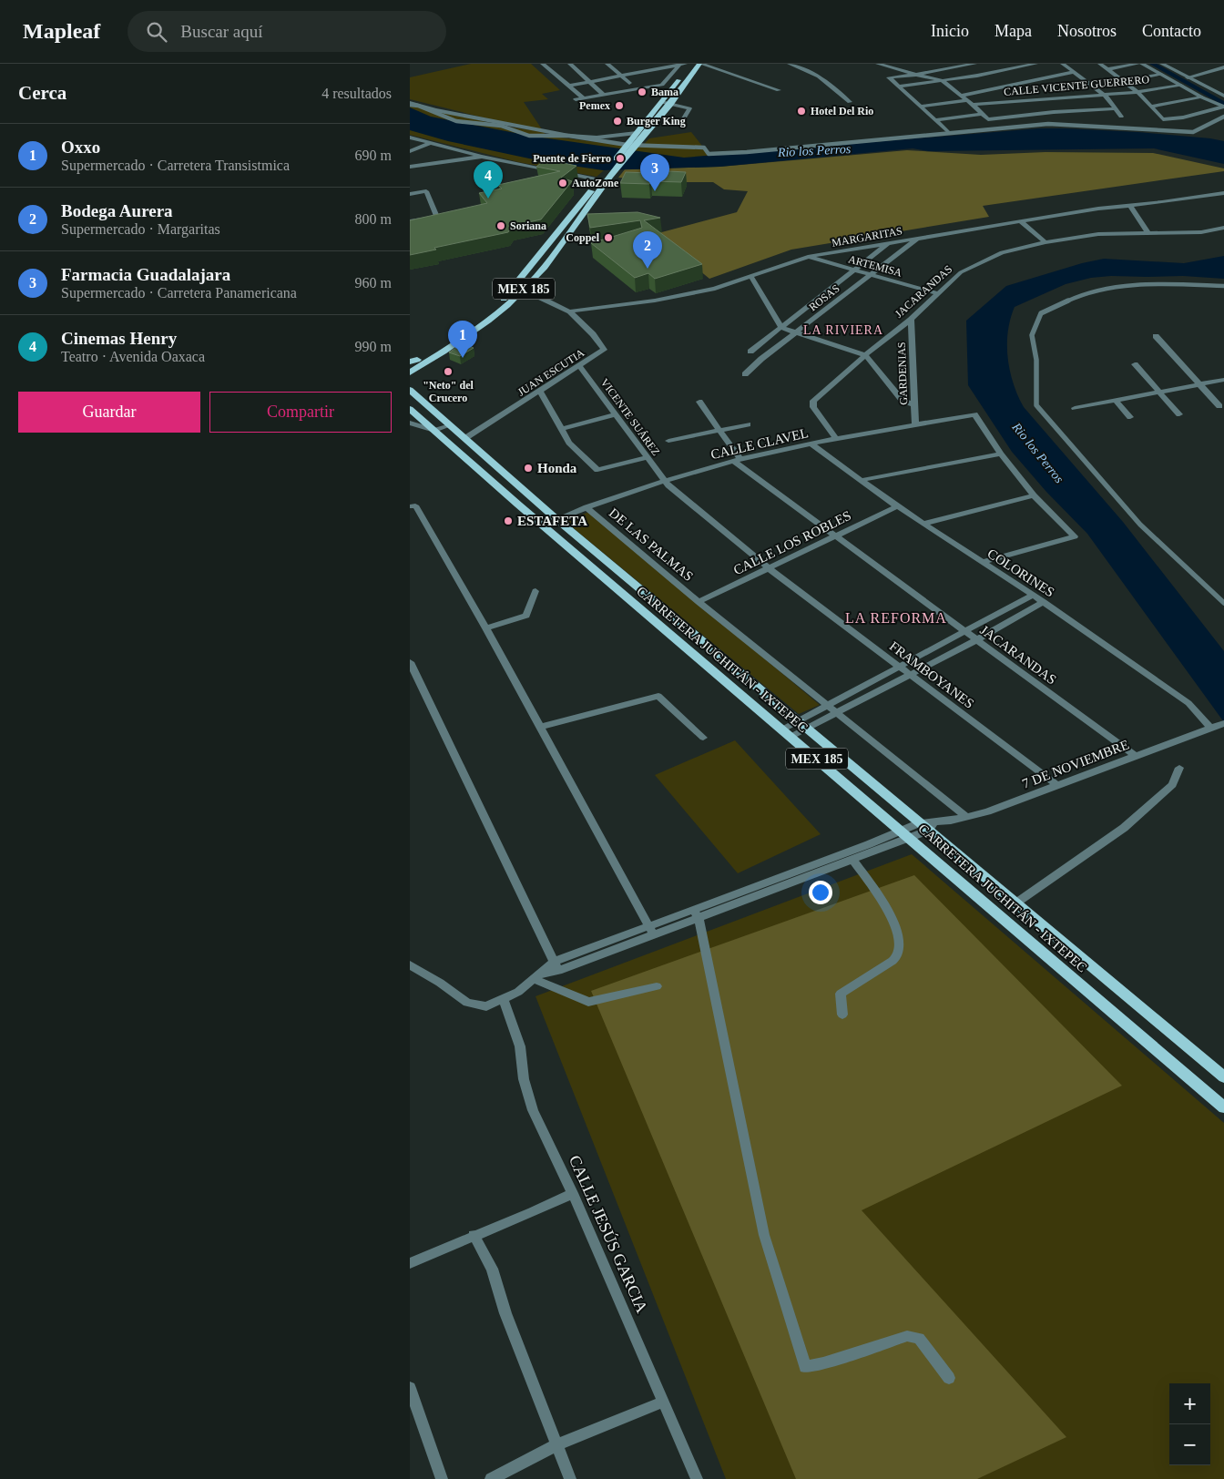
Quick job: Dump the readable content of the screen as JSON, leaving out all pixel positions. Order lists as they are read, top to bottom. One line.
{"streets":{"main road":["MEX 185","CARRETERA JUCHITÁN - IXTEPEC"],"street":["CALLE VICENTE GUERRERO","MARGARITAS","ARTEMISA","JACARANDAS","ROSAS","JUAN ESCUTIA","GARDENIAS","VICENTE SUÁREZ","CALLE CLAVEL","CALLE LOS ROBLES","DE LAS PALMAS","COLORINES","FRAMBOYANES","7 DE NOVIEMBRE","CALLE JESÚS GARCIA"]},"crossings":[["MARGARITAS","ARTEMISA"],["MARGARITAS","MEX 185"],["MARGARITAS","ROSAS"],["MARGARITAS","JUAN ESCUTIA"],["ARTEMISA","JACARANDAS"],["ARTEMISA","ROSAS"],["JACARANDAS","GARDENIAS"],["JACARANDAS","CALLE CLAVEL"],["JACARANDAS","CALLE LOS ROBLES"],["JACARANDAS","7 DE NOVIEMBRE"],["JUAN ESCUTIA","VICENTE SUÁREZ"],["JUAN ESCUTIA","CARRETERA JUCHITÁN - IXTEPEC"],["GARDENIAS","CALLE CLAVEL"],["VICENTE SUÁREZ","CALLE CLAVEL"],["VICENTE SUÁREZ","FRAMBOYANES"],["CALLE CLAVEL","DE LAS PALMAS"],["CALLE CLAVEL","COLORINES"],["CALLE CLAVEL","CARRETERA JUCHITÁN - IXTEPEC"],["CALLE CLAVEL","FRAMBOYANES"],["CALLE LOS ROBLES","DE LAS PALMAS"],["CALLE LOS ROBLES","COLORINES"],["CALLE LOS ROBLES","FRAMBOYANES"],["DE LAS PALMAS","7 DE NOVIEMBRE"],["COLORINES","7 DE NOVIEMBRE"],["CARRETERA JUCHITÁN - IXTEPEC","7 DE NOVIEMBRE"],["FRAMBOYANES","7 DE NOVIEMBRE"]],"districts":["LA RIVIERA","LA REFORMA"],"water":["Rio los Perros"],"places":["Bama","Pemex","Hotel Del Rio","Burger King","Puente de Fierro","AutoZone","Soriana","Coppel","\"Neto\" del Crucero","Honda","ESTAFETA"],"page":{"header":"Mapleaf","search":"Buscar aquí","nav":["Inicio","Mapa","Nosotros","Contacto"],"heading":["Cerca","4 resultados"],"list":[{"mark":"1","name":"Oxxo","note":"Supermercado · Carretera Transistmica","value":"690 m"},{"mark":"2","name":"Bodega Aurera","note":"Supermercado · Margaritas","value":"800 m"},{"mark":"3","name":"Farmacia Guadalajara","note":"Supermercado · Carretera Panamericana","value":"960 m"},{"mark":"4","name":"Cinemas Henry","note":"Teatro · Avenida Oaxaca","value":"990 m"}],"pins":["3","4","2","1"],"buttons":["Guardar","Compartir"],"map_buttons":["+","−"]}}
